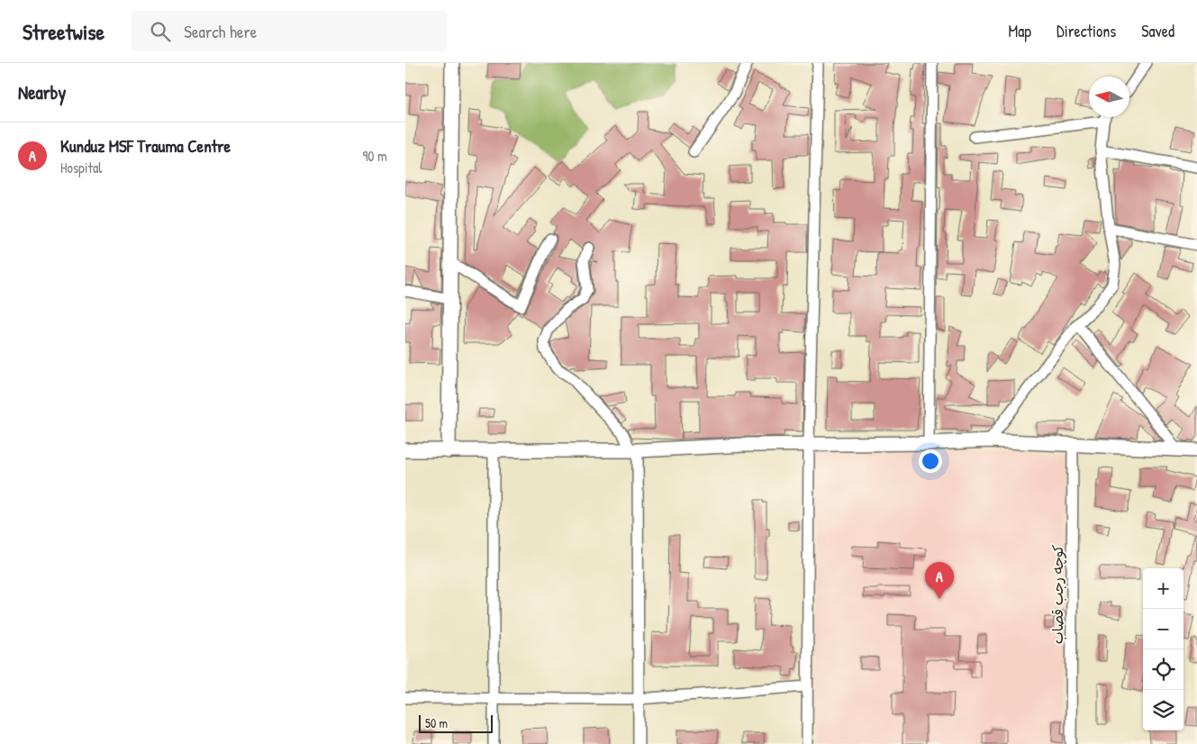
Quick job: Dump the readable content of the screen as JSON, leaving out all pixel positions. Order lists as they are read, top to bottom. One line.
{"streets":{"street":["کوچه رجب قصاب"]},"scale_bar":"50 m","north":"left","page":{"header":"Streetwise","search":"Search here","nav":["Map","Directions","Saved"],"heading":"Nearby","list":[{"mark":"A","name":"Kunduz MSF Trauma Centre","note":"Hospital","value":"90 m"}],"pins":"A","map_buttons":["+","−"],"scale":"50 m"}}
